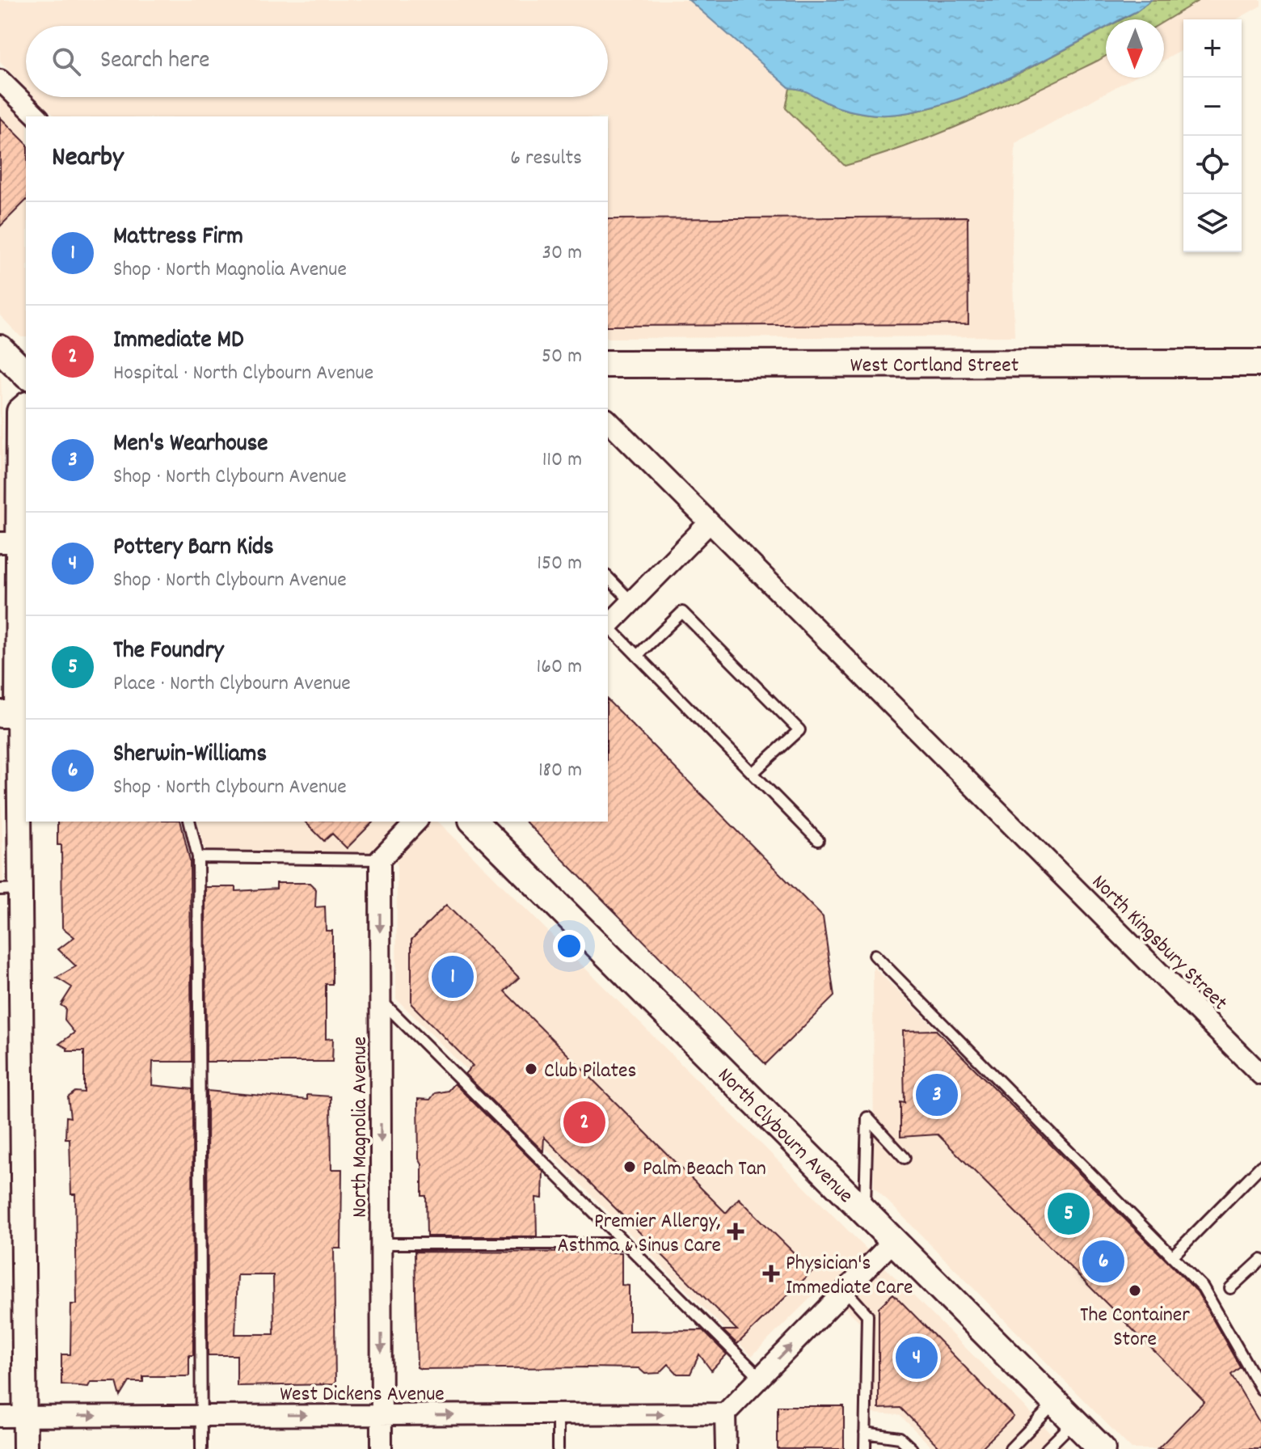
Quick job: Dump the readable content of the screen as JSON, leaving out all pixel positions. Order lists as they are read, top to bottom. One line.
{"streets":{"main road":["West Cortland Street","North Clybourn Avenue"],"street":["North Kingsbury Street","North Magnolia Avenue","West Dickens Avenue"]},"crossings":[["North Magnolia Avenue","West Dickens Avenue"]],"one_way":["North Magnolia Avenue","West Dickens Avenue"],"places":{"other":["Club Pilates","Palm Beach Tan","The Container Store"],"health":["Premier Allergy, Asthma & Sinus Care","Physician's Immediate Care"]},"north":"bottom","page":{"map_buttons":["+","−"],"search":"Search here","heading":["Nearby","6 results"],"list":[{"mark":"1","name":"Mattress Firm","note":"Shop · North Magnolia Avenue","value":"30 m"},{"mark":"2","name":"Immediate MD","note":"Hospital · North Clybourn Avenue","value":"50 m"},{"mark":"3","name":"Men's Wearhouse","note":"Shop · North Clybourn Avenue","value":"110 m"},{"mark":"4","name":"Pottery Barn Kids","note":"Shop · North Clybourn Avenue","value":"150 m"},{"mark":"5","name":"The Foundry","note":"Place · North Clybourn Avenue","value":"160 m"},{"mark":"6","name":"Sherwin-Williams","note":"Shop · North Clybourn Avenue","value":"180 m"}],"pins":["1","3","2","5","6","4"]}}
